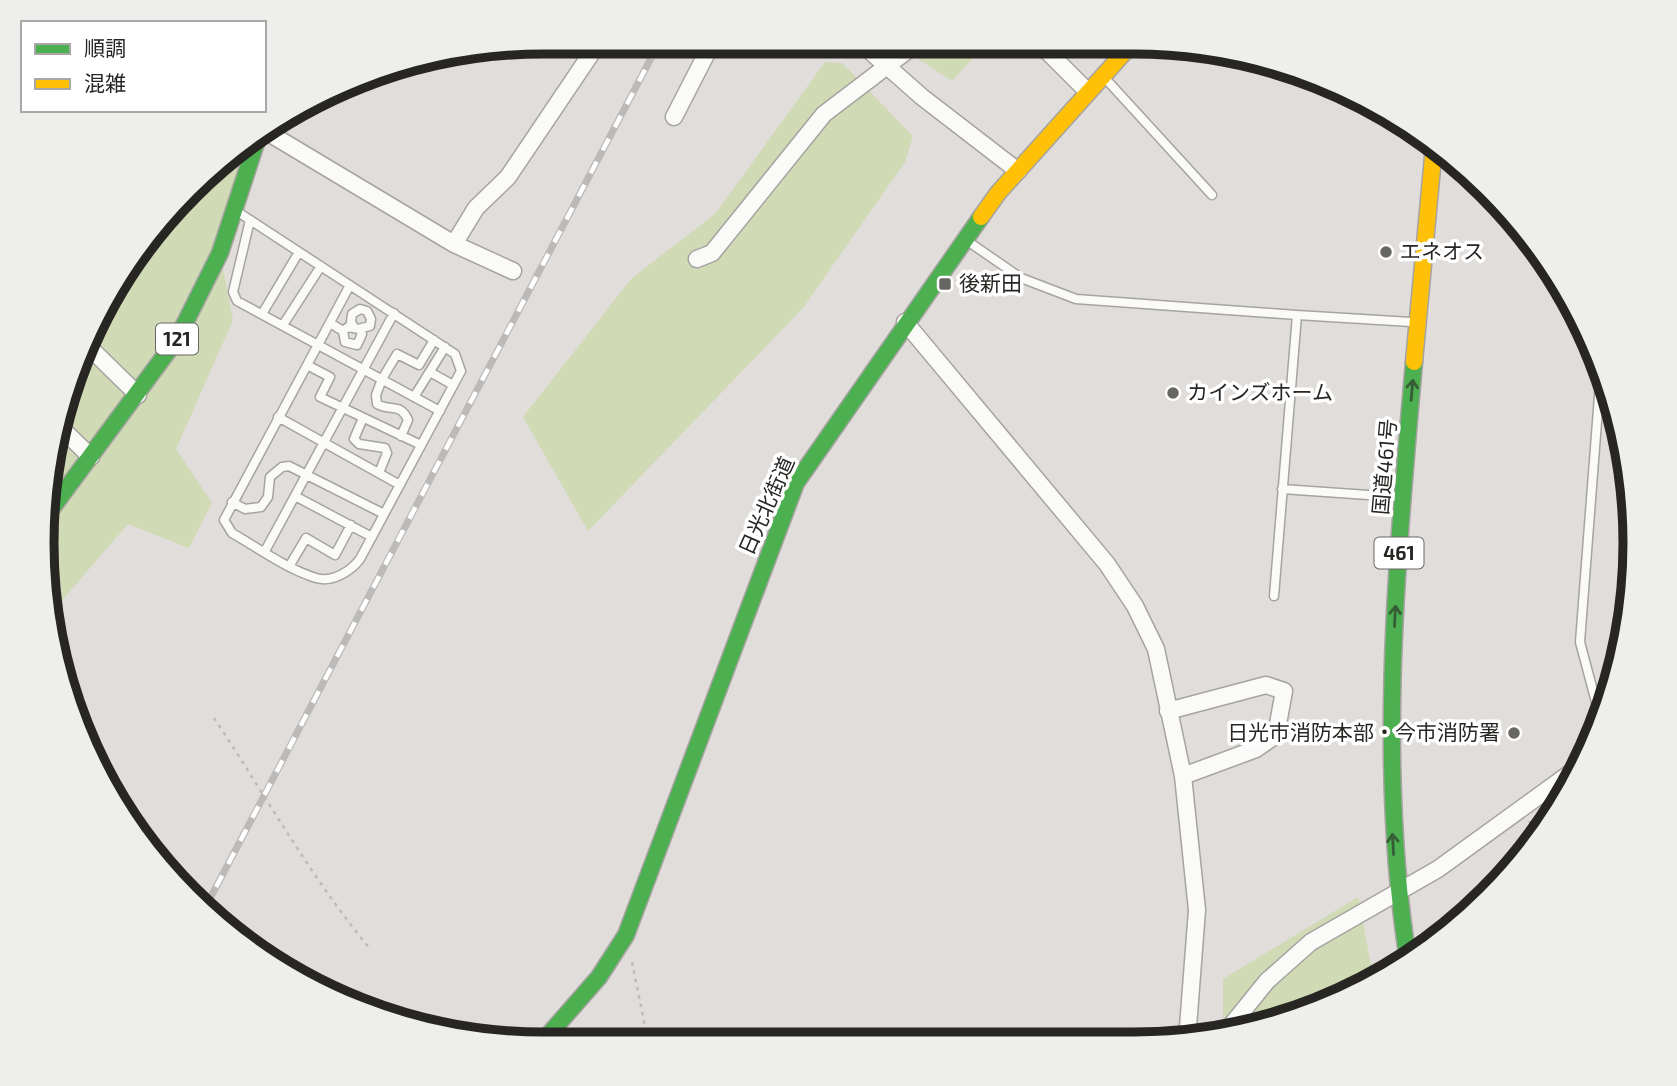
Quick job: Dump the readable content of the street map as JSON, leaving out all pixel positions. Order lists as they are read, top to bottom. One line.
{"streets":{"main road":["121","国道461号","日光北街道","461"]},"places":{"other":["エネオス","カインズホーム","日光市消防本部・今市消防署"],"transit":["後新田"]},"legend":["順調","混雑"]}
